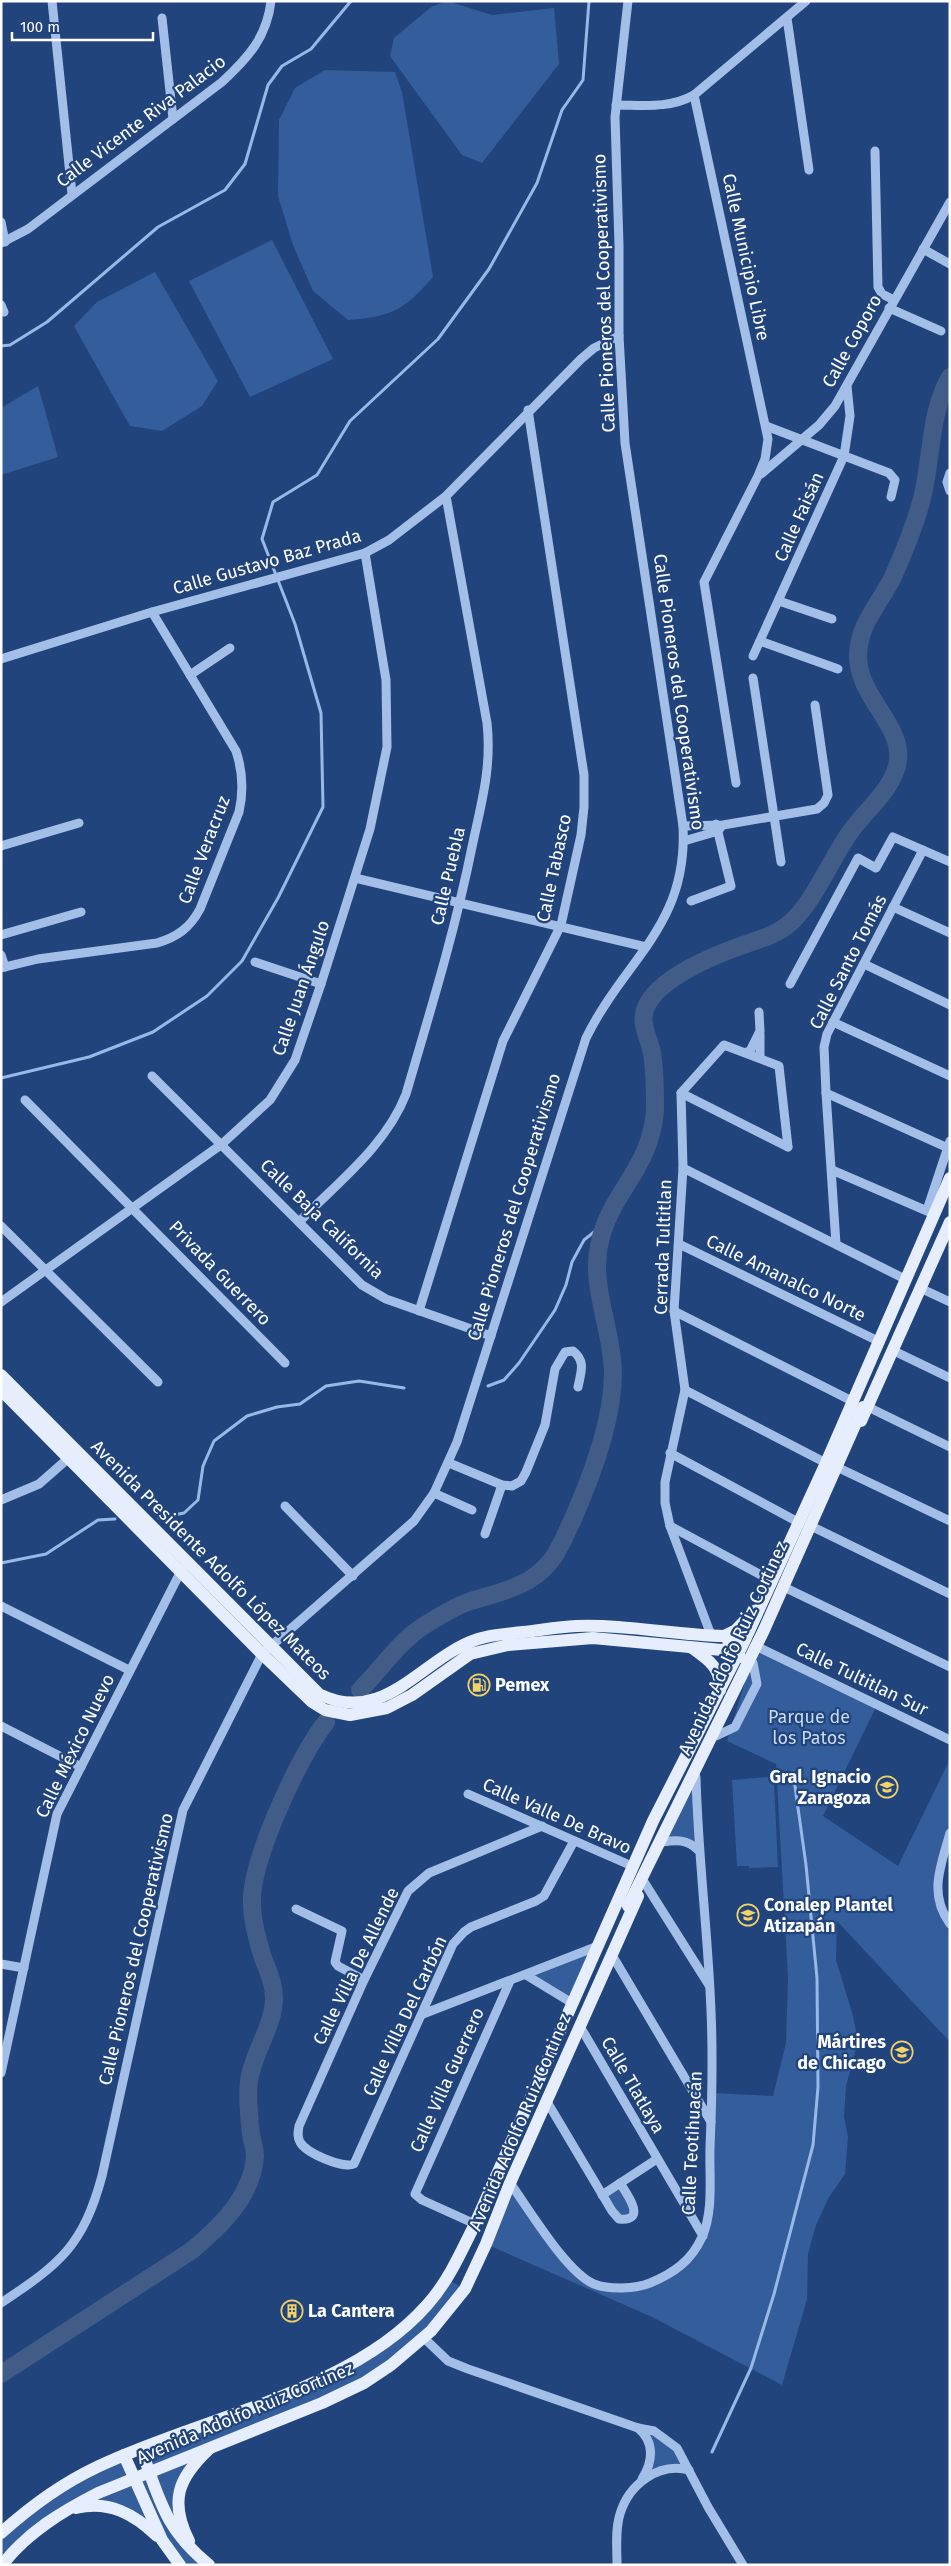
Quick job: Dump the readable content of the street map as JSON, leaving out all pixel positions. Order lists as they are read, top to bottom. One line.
{"streets":{"main road":["Avenida Presidente Adolfo López Mateos","Avenida Adolfo Ruiz Cortinez"],"street":["Calle Vicente Riva Palacio","Calle Municipio Libre","Calle Pioneros del Cooperativismo","Calle Coporo","Calle Faisán","Calle Gustavo Baz Prada","Calle Veracruz","Calle Tabasco","Calle Puebla","Calle Santo Tomás","Calle Juan Ángulo","Calle Baja California","Cerrada Tultitlan","Privada Guerrero","Calle Amanalco Norte","Calle Tultitlan Sur","Calle México Nuevo","Calle Valle De Bravo","Calle Villa De Allende","Calle Villa Del Carbón","Calle Villa Guerrero","Calle Tlatlaya","Calle Teotihuacán"]},"crossings":[["Calle Municipio Libre","Calle Coporo"],["Calle Pioneros del Cooperativismo","Calle Gustavo Baz Prada"],["Calle Pioneros del Cooperativismo","Calle Baja California"],["Calle Pioneros del Cooperativismo","Avenida Presidente Adolfo López Mateos"],["Calle Coporo","Calle Faisán"],["Calle Gustavo Baz Prada","Calle Veracruz"],["Calle Gustavo Baz Prada","Calle Tabasco"],["Calle Gustavo Baz Prada","Calle Puebla"],["Calle Gustavo Baz Prada","Calle Juan Ángulo"],["Calle Tabasco","Calle Baja California"],["Calle Puebla","Calle Baja California"],["Calle Juan Ángulo","Calle Baja California"],["Calle Juan Ángulo","Privada Guerrero"],["Cerrada Tultitlan","Calle Amanalco Norte"],["Cerrada Tultitlan","Avenida Presidente Adolfo López Mateos"],["Calle Amanalco Norte","Avenida Adolfo Ruiz Cortinez"],["Avenida Presidente Adolfo López Mateos","Avenida Adolfo Ruiz Cortinez"],["Avenida Presidente Adolfo López Mateos","Calle Tultitlan Sur"],["Avenida Presidente Adolfo López Mateos","Calle México Nuevo"],["Avenida Adolfo Ruiz Cortinez","Calle Tultitlan Sur"],["Avenida Adolfo Ruiz Cortinez","Calle Valle De Bravo"],["Avenida Adolfo Ruiz Cortinez","Calle Villa Guerrero"],["Avenida Adolfo Ruiz Cortinez","Calle Tlatlaya"],["Avenida Adolfo Ruiz Cortinez","Calle Teotihuacán"],["Calle Valle De Bravo","Calle Villa De Allende"],["Calle Valle De Bravo","Calle Villa Del Carbón"],["Calle Villa De Allende","Calle Villa Del Carbón"],["Calle Tlatlaya","Calle Teotihuacán"]],"parks":["Parque de los Patos"],"places":{"fuel station":["Pemex"],"school or university":["Gral. Ignacio Zaragoza","Conalep Plantel Atizapán","Mártires de Chicago"],"building":["La Cantera"]},"scale_bar":"100 m"}
